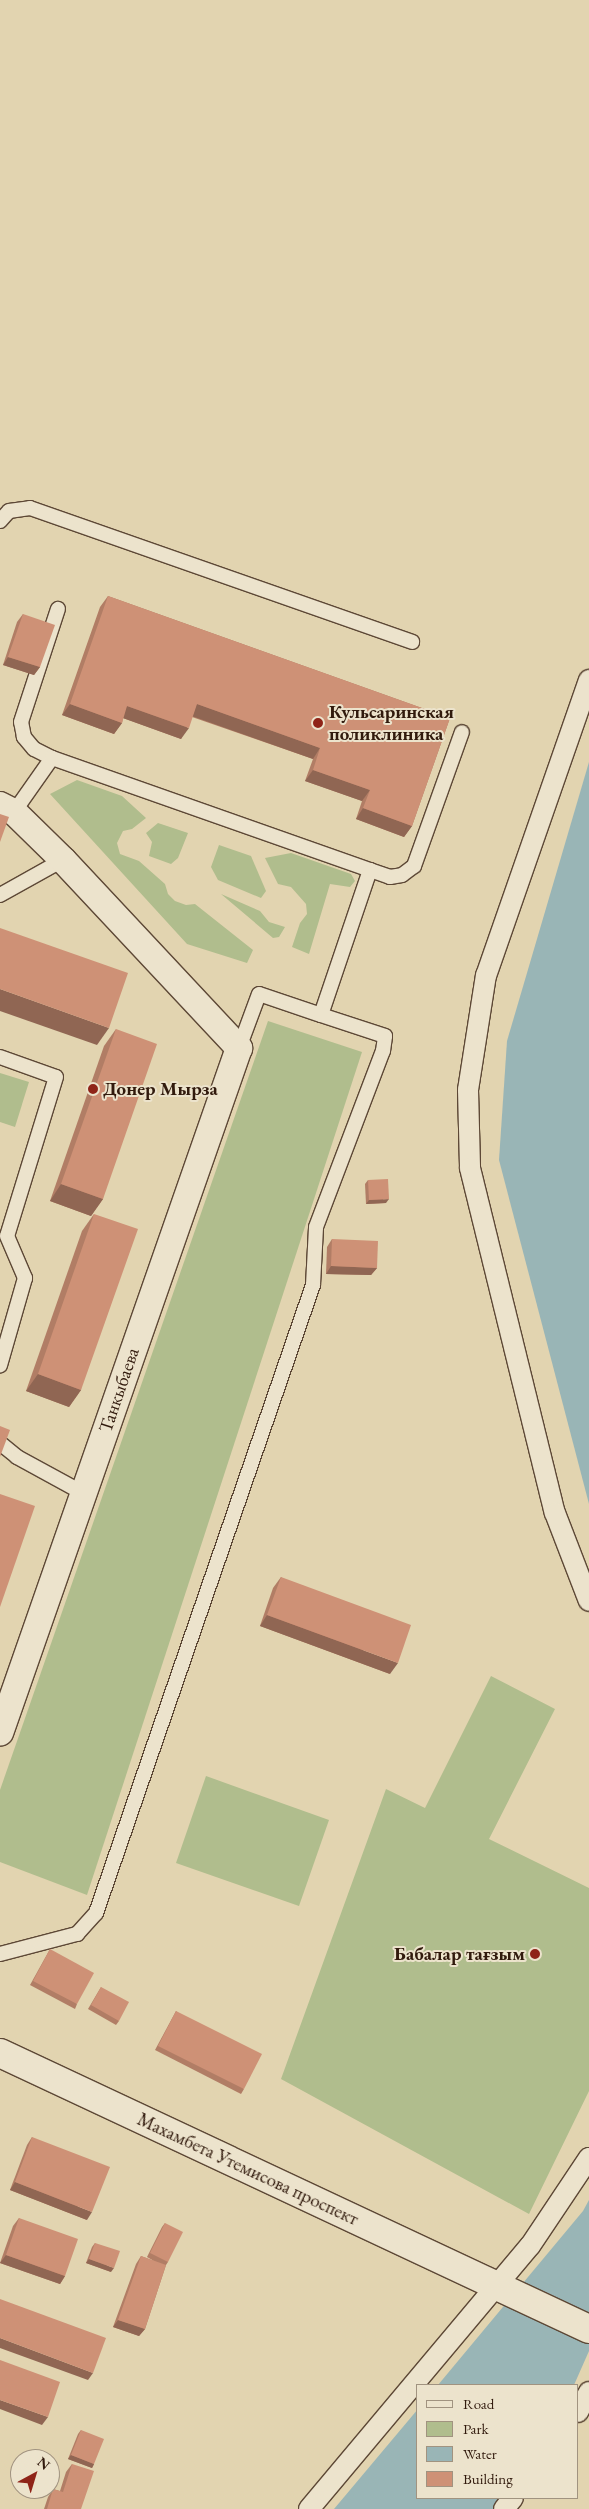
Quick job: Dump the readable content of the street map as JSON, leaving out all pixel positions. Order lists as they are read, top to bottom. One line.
{"streets":{"street":["Танкыбаева","Махамбета Утемисова проспект"]},"places":["Кульсаринская поликлиника","Донер Мырза","Бабалар тағзым"],"legend":["Road","Park","Water","Building"],"north":"top right"}
